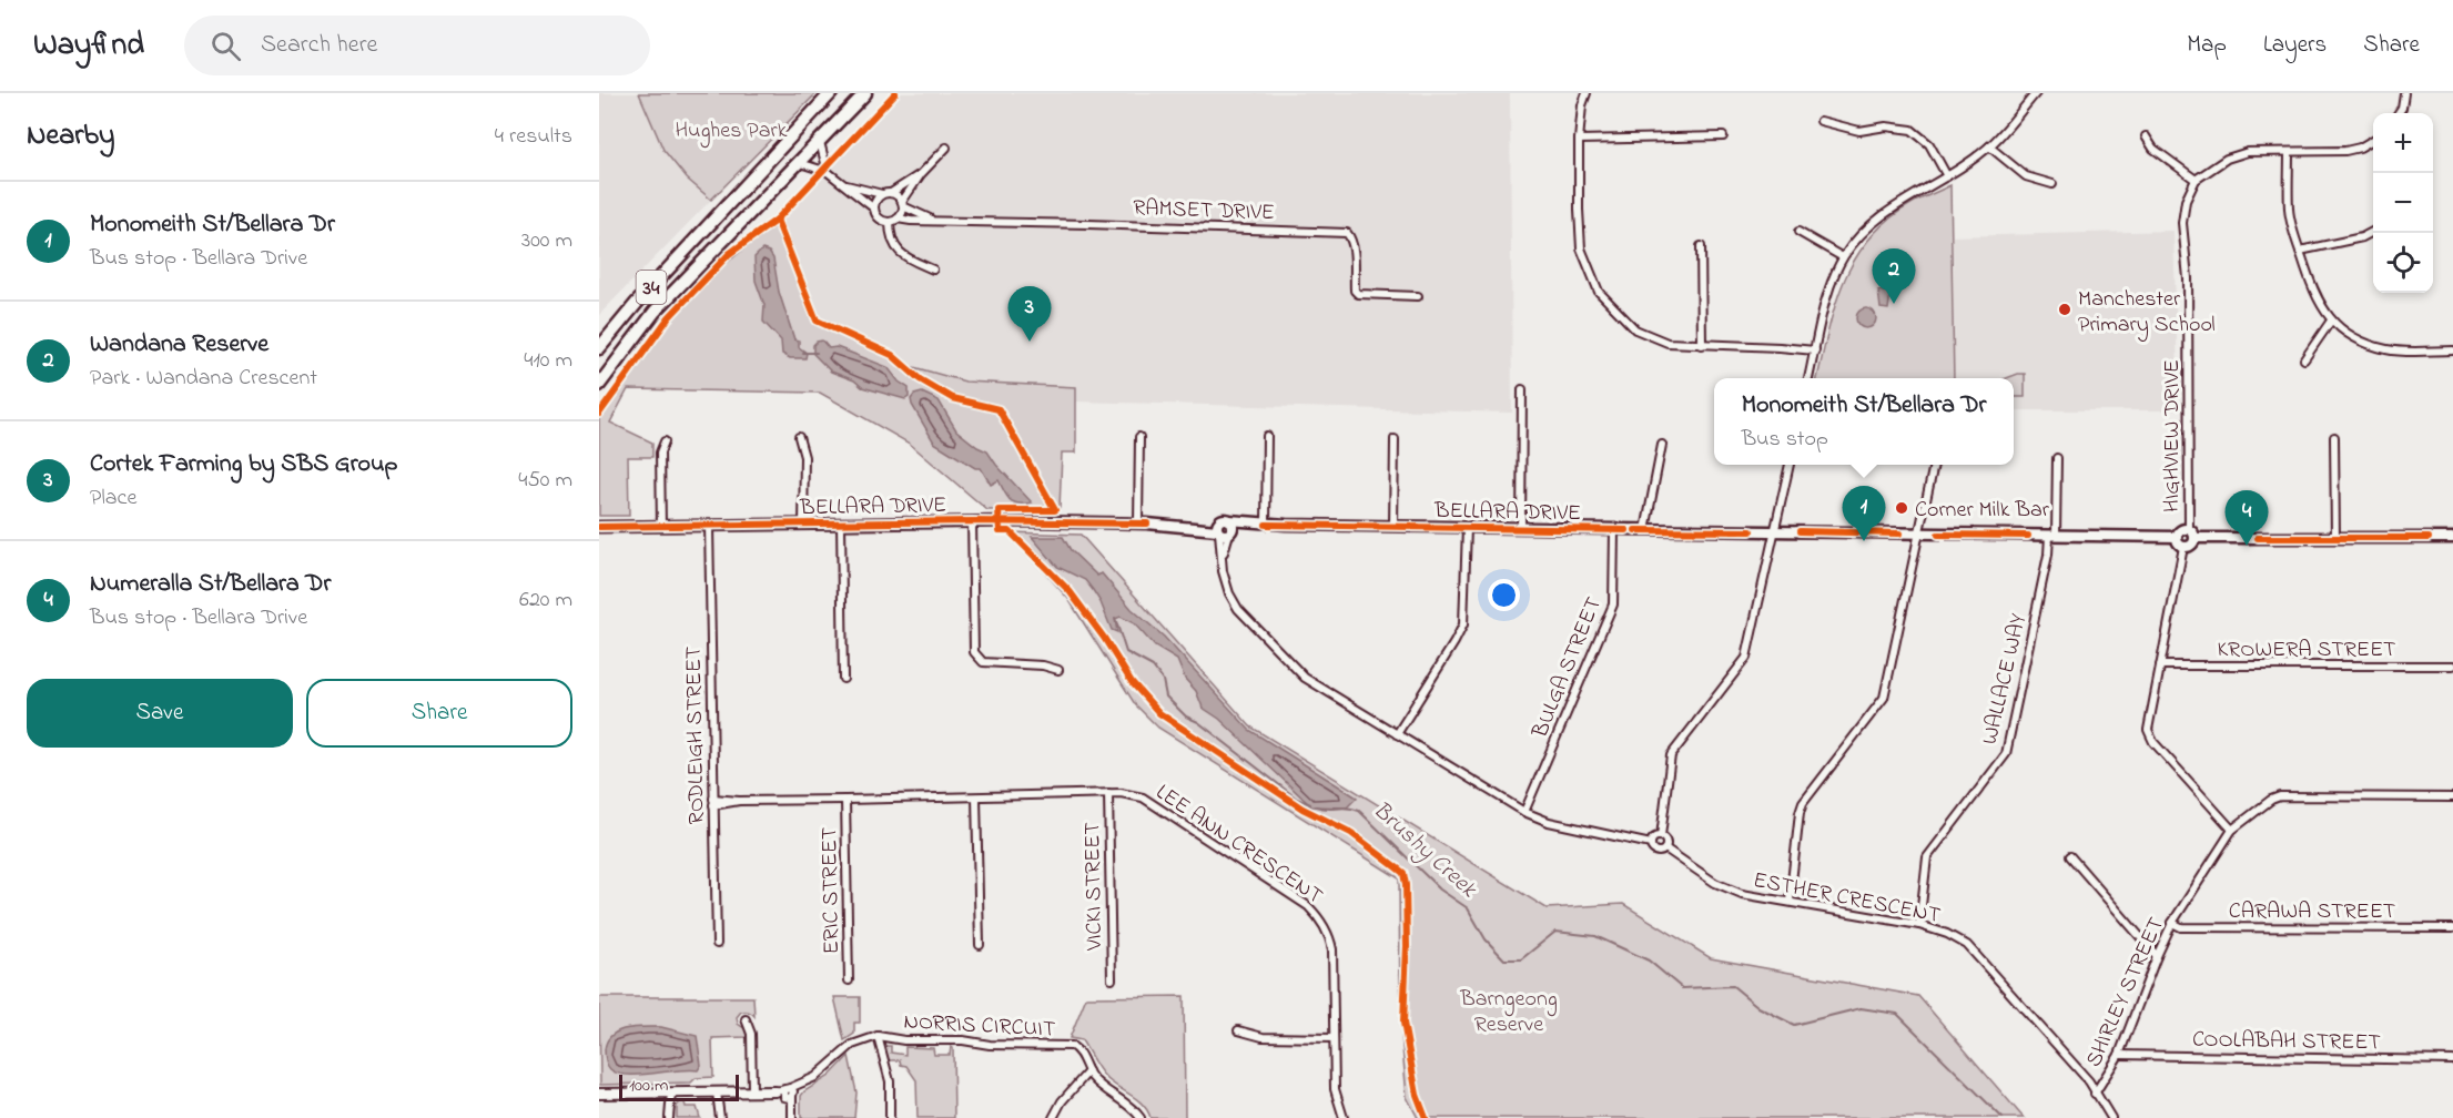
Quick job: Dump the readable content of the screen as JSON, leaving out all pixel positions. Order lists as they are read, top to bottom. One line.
{"streets":{"highway":["34"],"main road":["BELLARA DRIVE"],"street":["RAMSET DRIVE","HIGHVIEW DRIVE","KROWERA STREET","BULGA STREET","WALLACE WAY","RODLEIGH STREET","LEE ANN CRESCENT","VICKI STREET","ERIC STREET","ESTHER CRESCENT","CARAWA STREET","SHIRLEY STREET","NORRIS CIRCUIT","COOLABAH STREET"]},"crossings":[["HIGHVIEW DRIVE","BELLARA DRIVE"],["BELLARA DRIVE","BULGA STREET"],["BELLARA DRIVE","WALLACE WAY"],["BELLARA DRIVE","RODLEIGH STREET"],["WALLACE WAY","ESTHER CRESCENT"],["RODLEIGH STREET","LEE ANN CRESCENT"],["LEE ANN CRESCENT","VICKI STREET"],["LEE ANN CRESCENT","ERIC STREET"],["ESTHER CRESCENT","SHIRLEY STREET"],["CARAWA STREET","SHIRLEY STREET"],["SHIRLEY STREET","COOLABAH STREET"]],"water":["Brushy Creek"],"parks":["Hughes Park","Barngeong Reserve"],"places":["Manchester Primary School","Corner Milk Bar"],"scale_bar":"100 m","page":{"header":"Wayfind","search":"Search here","nav":["Map","Layers","Share"],"heading":["Nearby","4 results"],"map_buttons":["+","−"],"list":[{"mark":"1","name":"Monomeith St/Bellara Dr","note":"Bus stop · Bellara Drive","value":"300 m"},{"mark":"2","name":"Wandana Reserve","note":"Park · Wandana Crescent","value":"410 m"},{"mark":"3","name":"Cortek Farming by SBS Group","note":"Place","value":"450 m"},{"mark":"4","name":"Numeralla St/Bellara Dr","note":"Bus stop · Bellara Drive","value":"620 m"}],"pins":["2","3","1","4"],"popup":["Monomeith St/Bellara Dr","Bus stop"],"buttons":["Save","Share"],"scale":"100 m"}}
